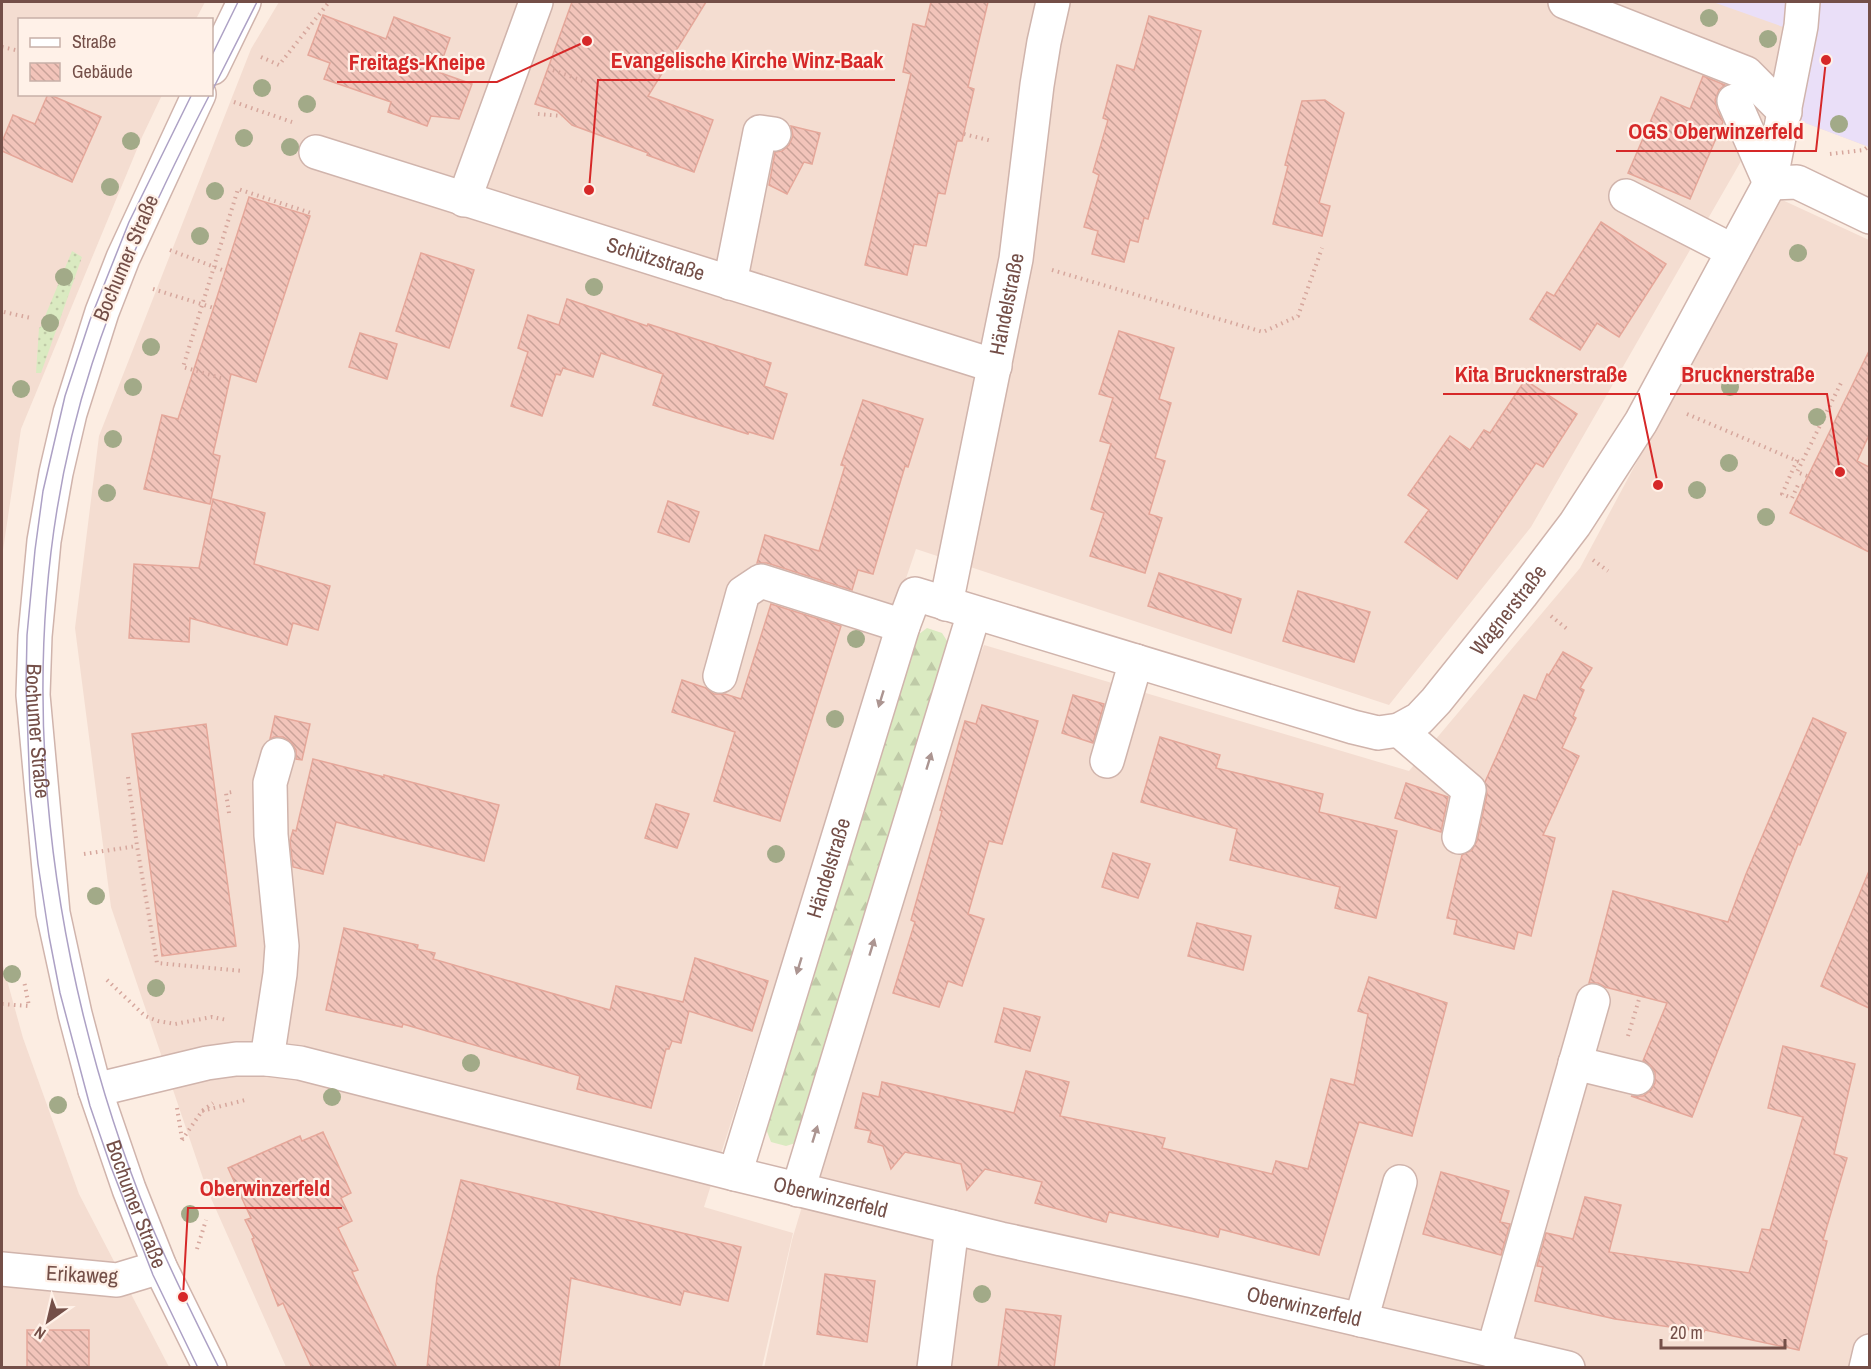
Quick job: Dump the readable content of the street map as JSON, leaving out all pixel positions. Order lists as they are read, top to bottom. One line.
{"streets":{"street":["Bochumer Straße","Schützstraße","Händelstraße","Wagnerstraße","Oberwinzerfeld","Erikaweg"]},"crossings":[["Bochumer Straße","Oberwinzerfeld"],["Bochumer Straße","Erikaweg"],["Schützstraße","Händelstraße"],["Händelstraße","Oberwinzerfeld"]],"places":["Freitags-Kneipe","OGS Oberwinzerfeld","Evangelische Kirche Winz-Baak","Brucknerstraße","Kita Brucknerstraße","Oberwinzerfeld"],"legend":["Straße","Gebäude"],"scale_bar":"20 m","north":"bottom left"}
